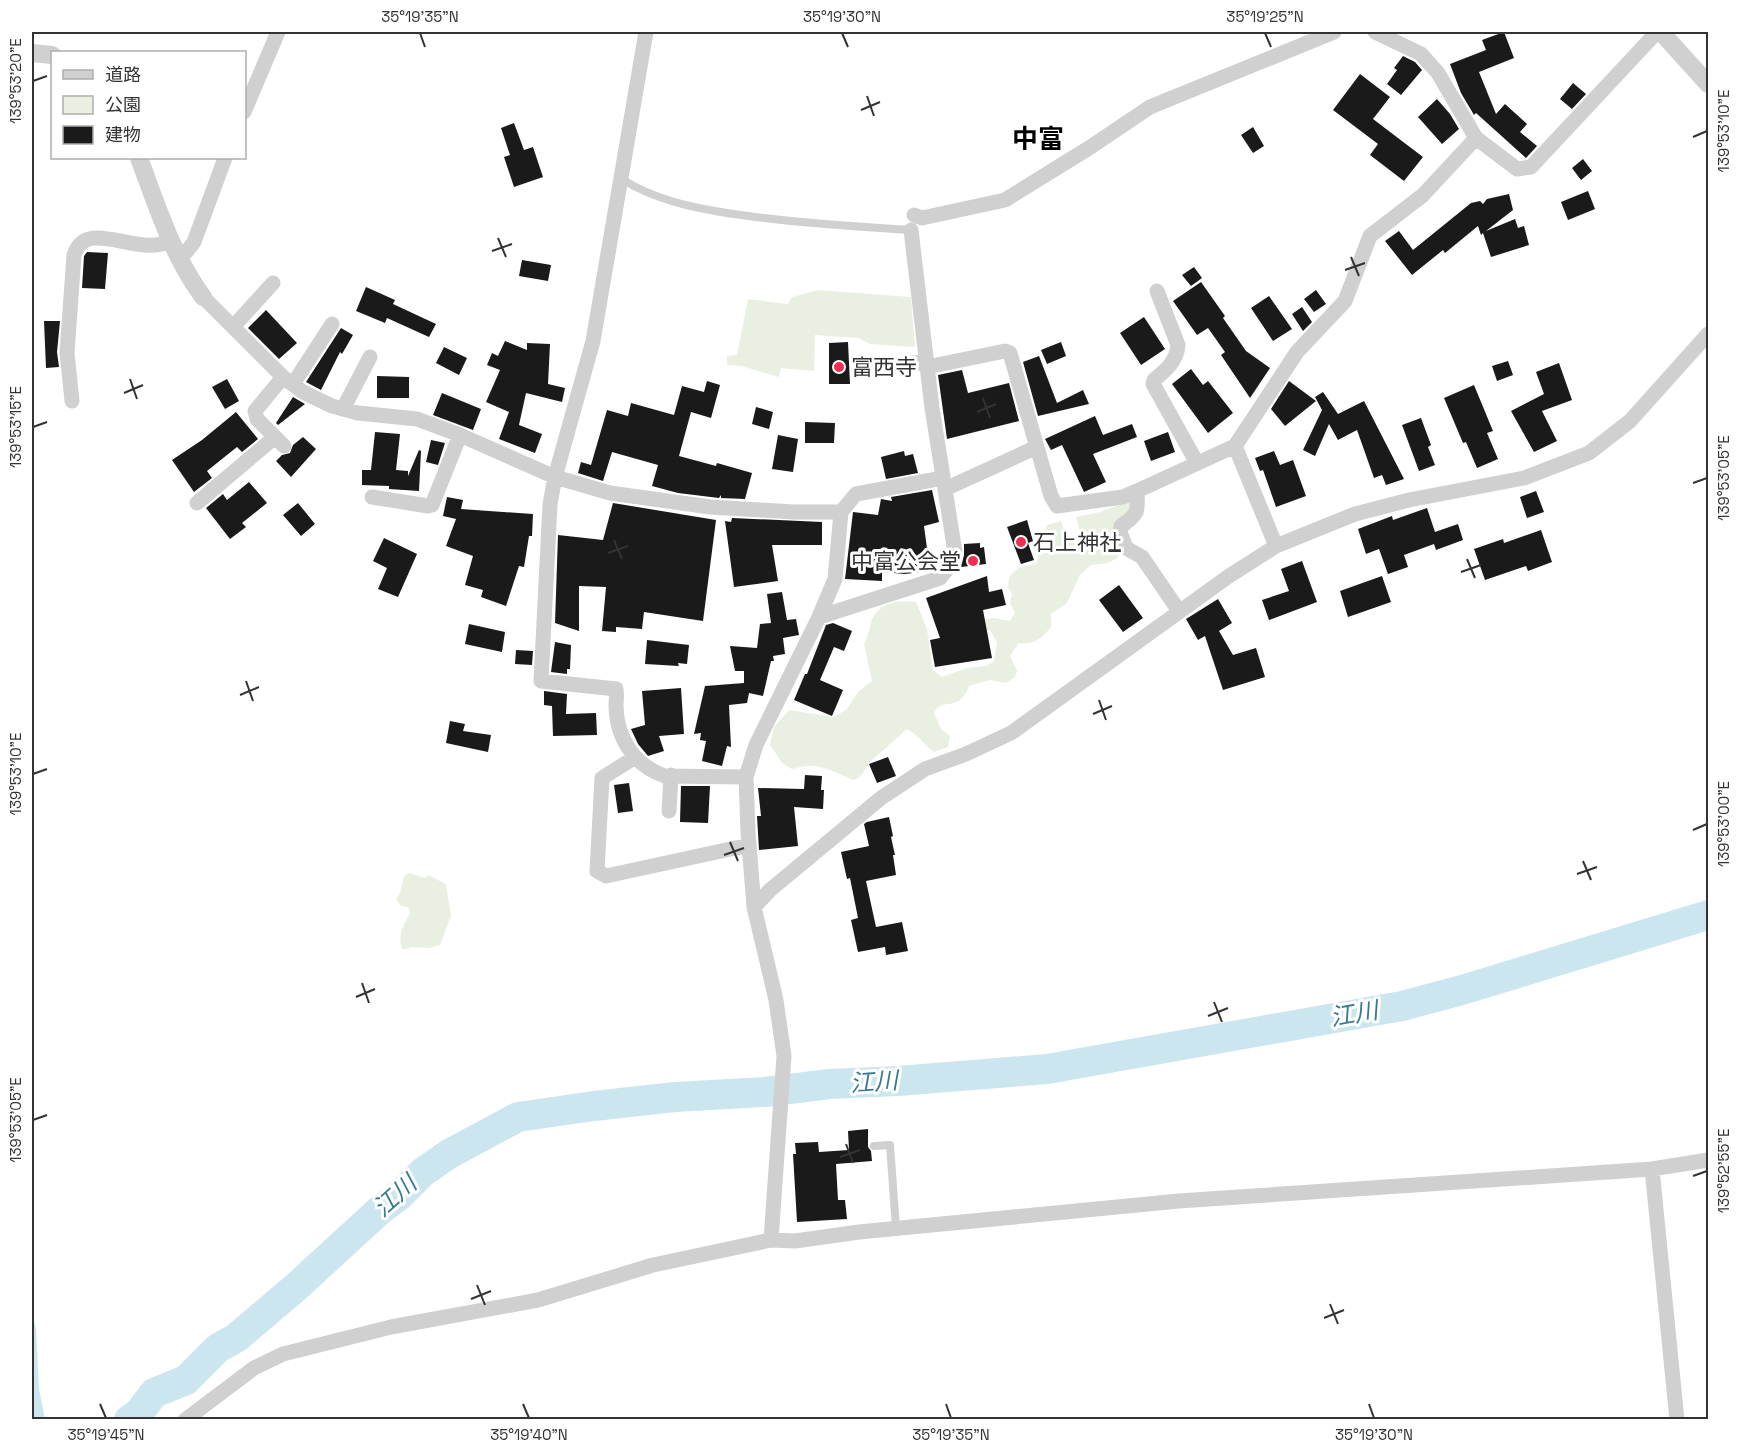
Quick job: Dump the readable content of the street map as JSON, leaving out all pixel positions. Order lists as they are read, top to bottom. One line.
{"districts":["中富"],"water":["江川"],"places":["富西寺","石上神社","中富公会堂"],"legend":["道路","公園","建物"],"coordinates":["35°19'35\"N","35°19'30\"N","35°19'25\"N","139°53'20\"E","139°53'10\"E","139°53'15\"E","139°53'05\"E","139°53'00\"E","139°52'55\"E","35°19'45\"N","35°19'40\"N"]}
